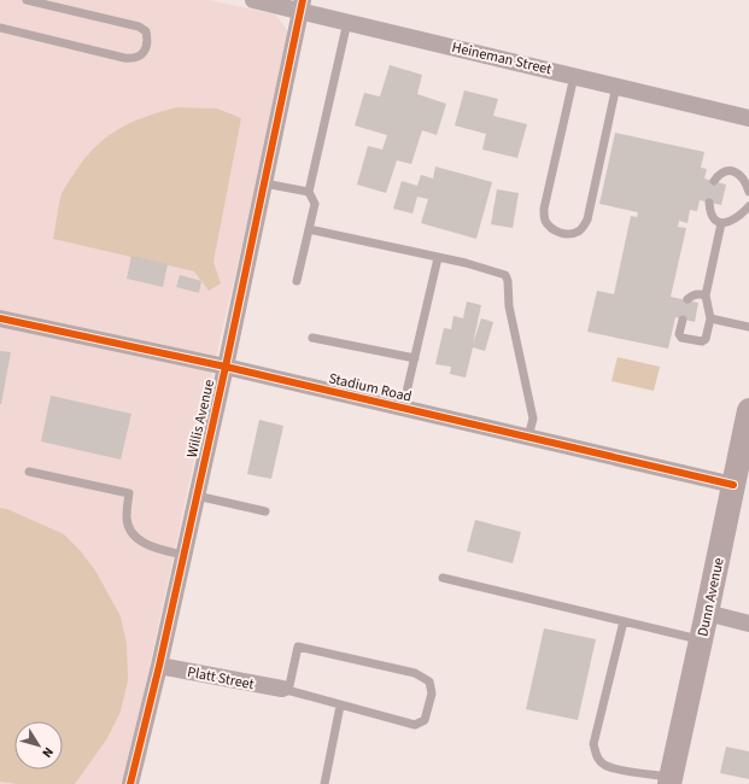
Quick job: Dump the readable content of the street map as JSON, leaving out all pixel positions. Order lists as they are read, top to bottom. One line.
{"streets":{"main road":["Dunn Avenue"],"street":["Heineman Street","Stadium Road","Willis Avenue","Platt Street"]},"crossings":[["Heineman Street","Willis Avenue"],["Stadium Road","Willis Avenue"],["Stadium Road","Dunn Avenue"],["Willis Avenue","Platt Street"]],"north":"bottom right"}
